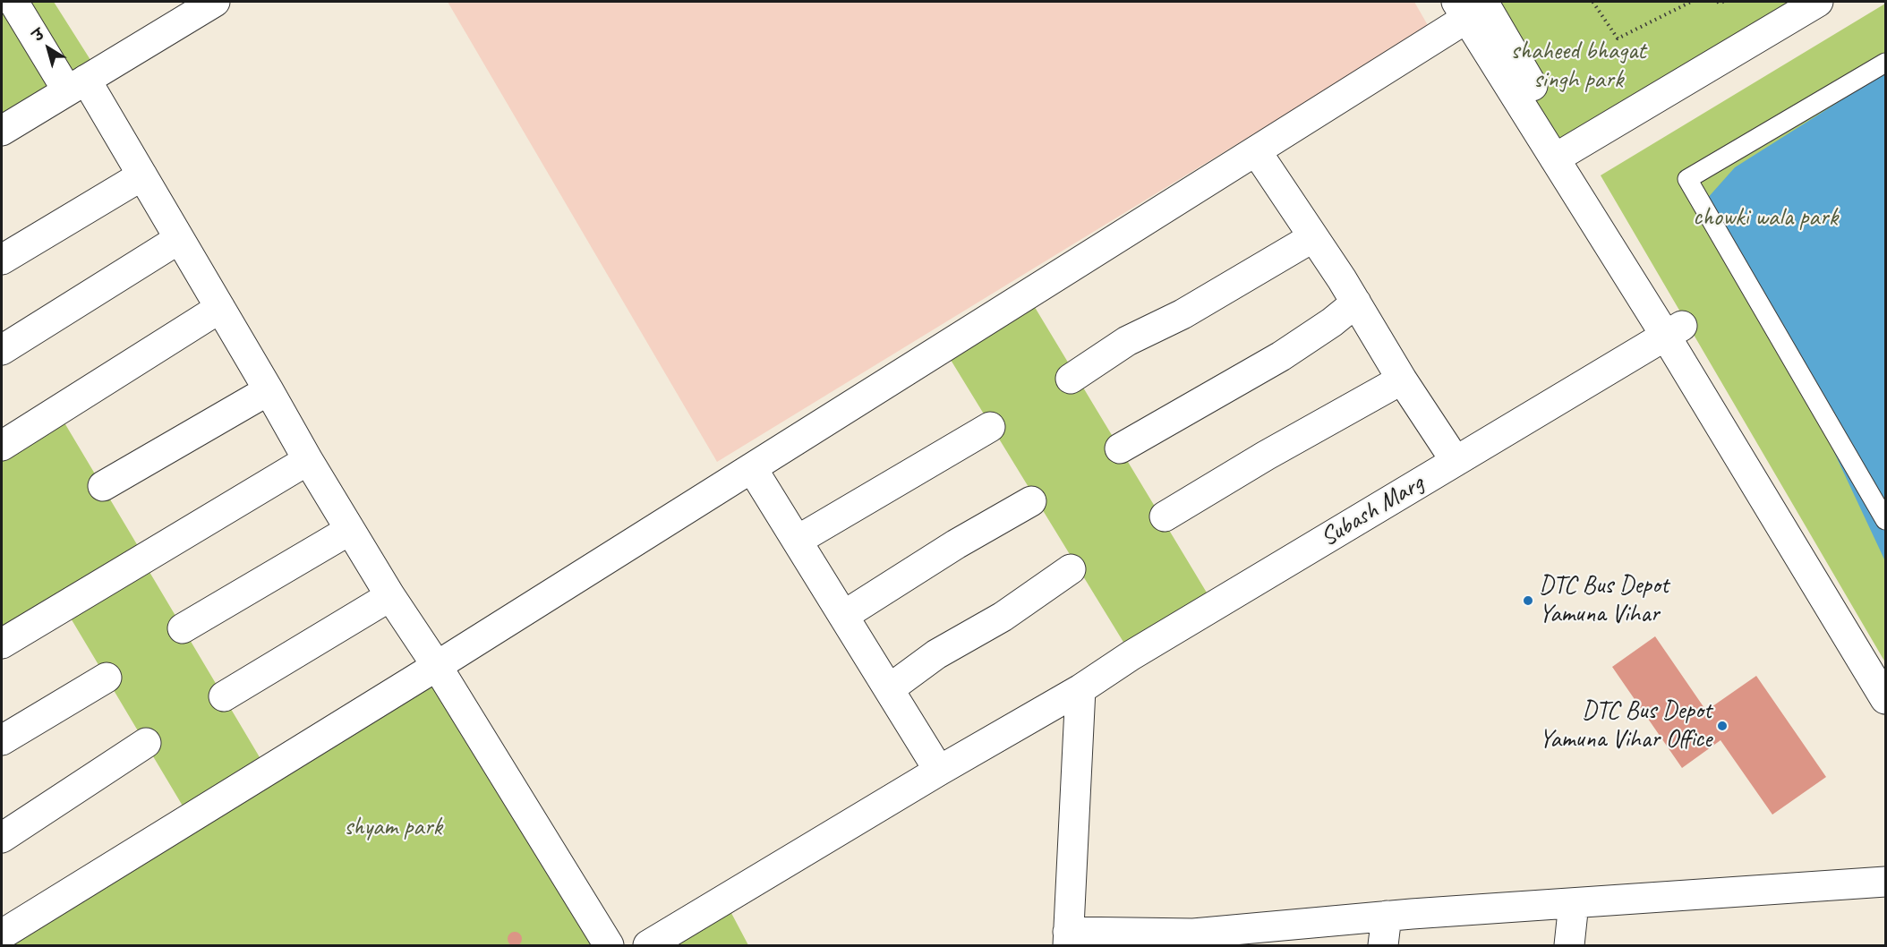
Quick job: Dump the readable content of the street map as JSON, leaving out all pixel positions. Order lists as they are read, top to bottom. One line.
{"streets":{"street":["Subash Marg"]},"parks":["shaheed bhagat singh park","chowki wala park","shyam park"],"places":["DTC Bus Depot Yamuna Vihar","DTC Bus Depot Yamuna Vihar Office"],"north":"top left"}
